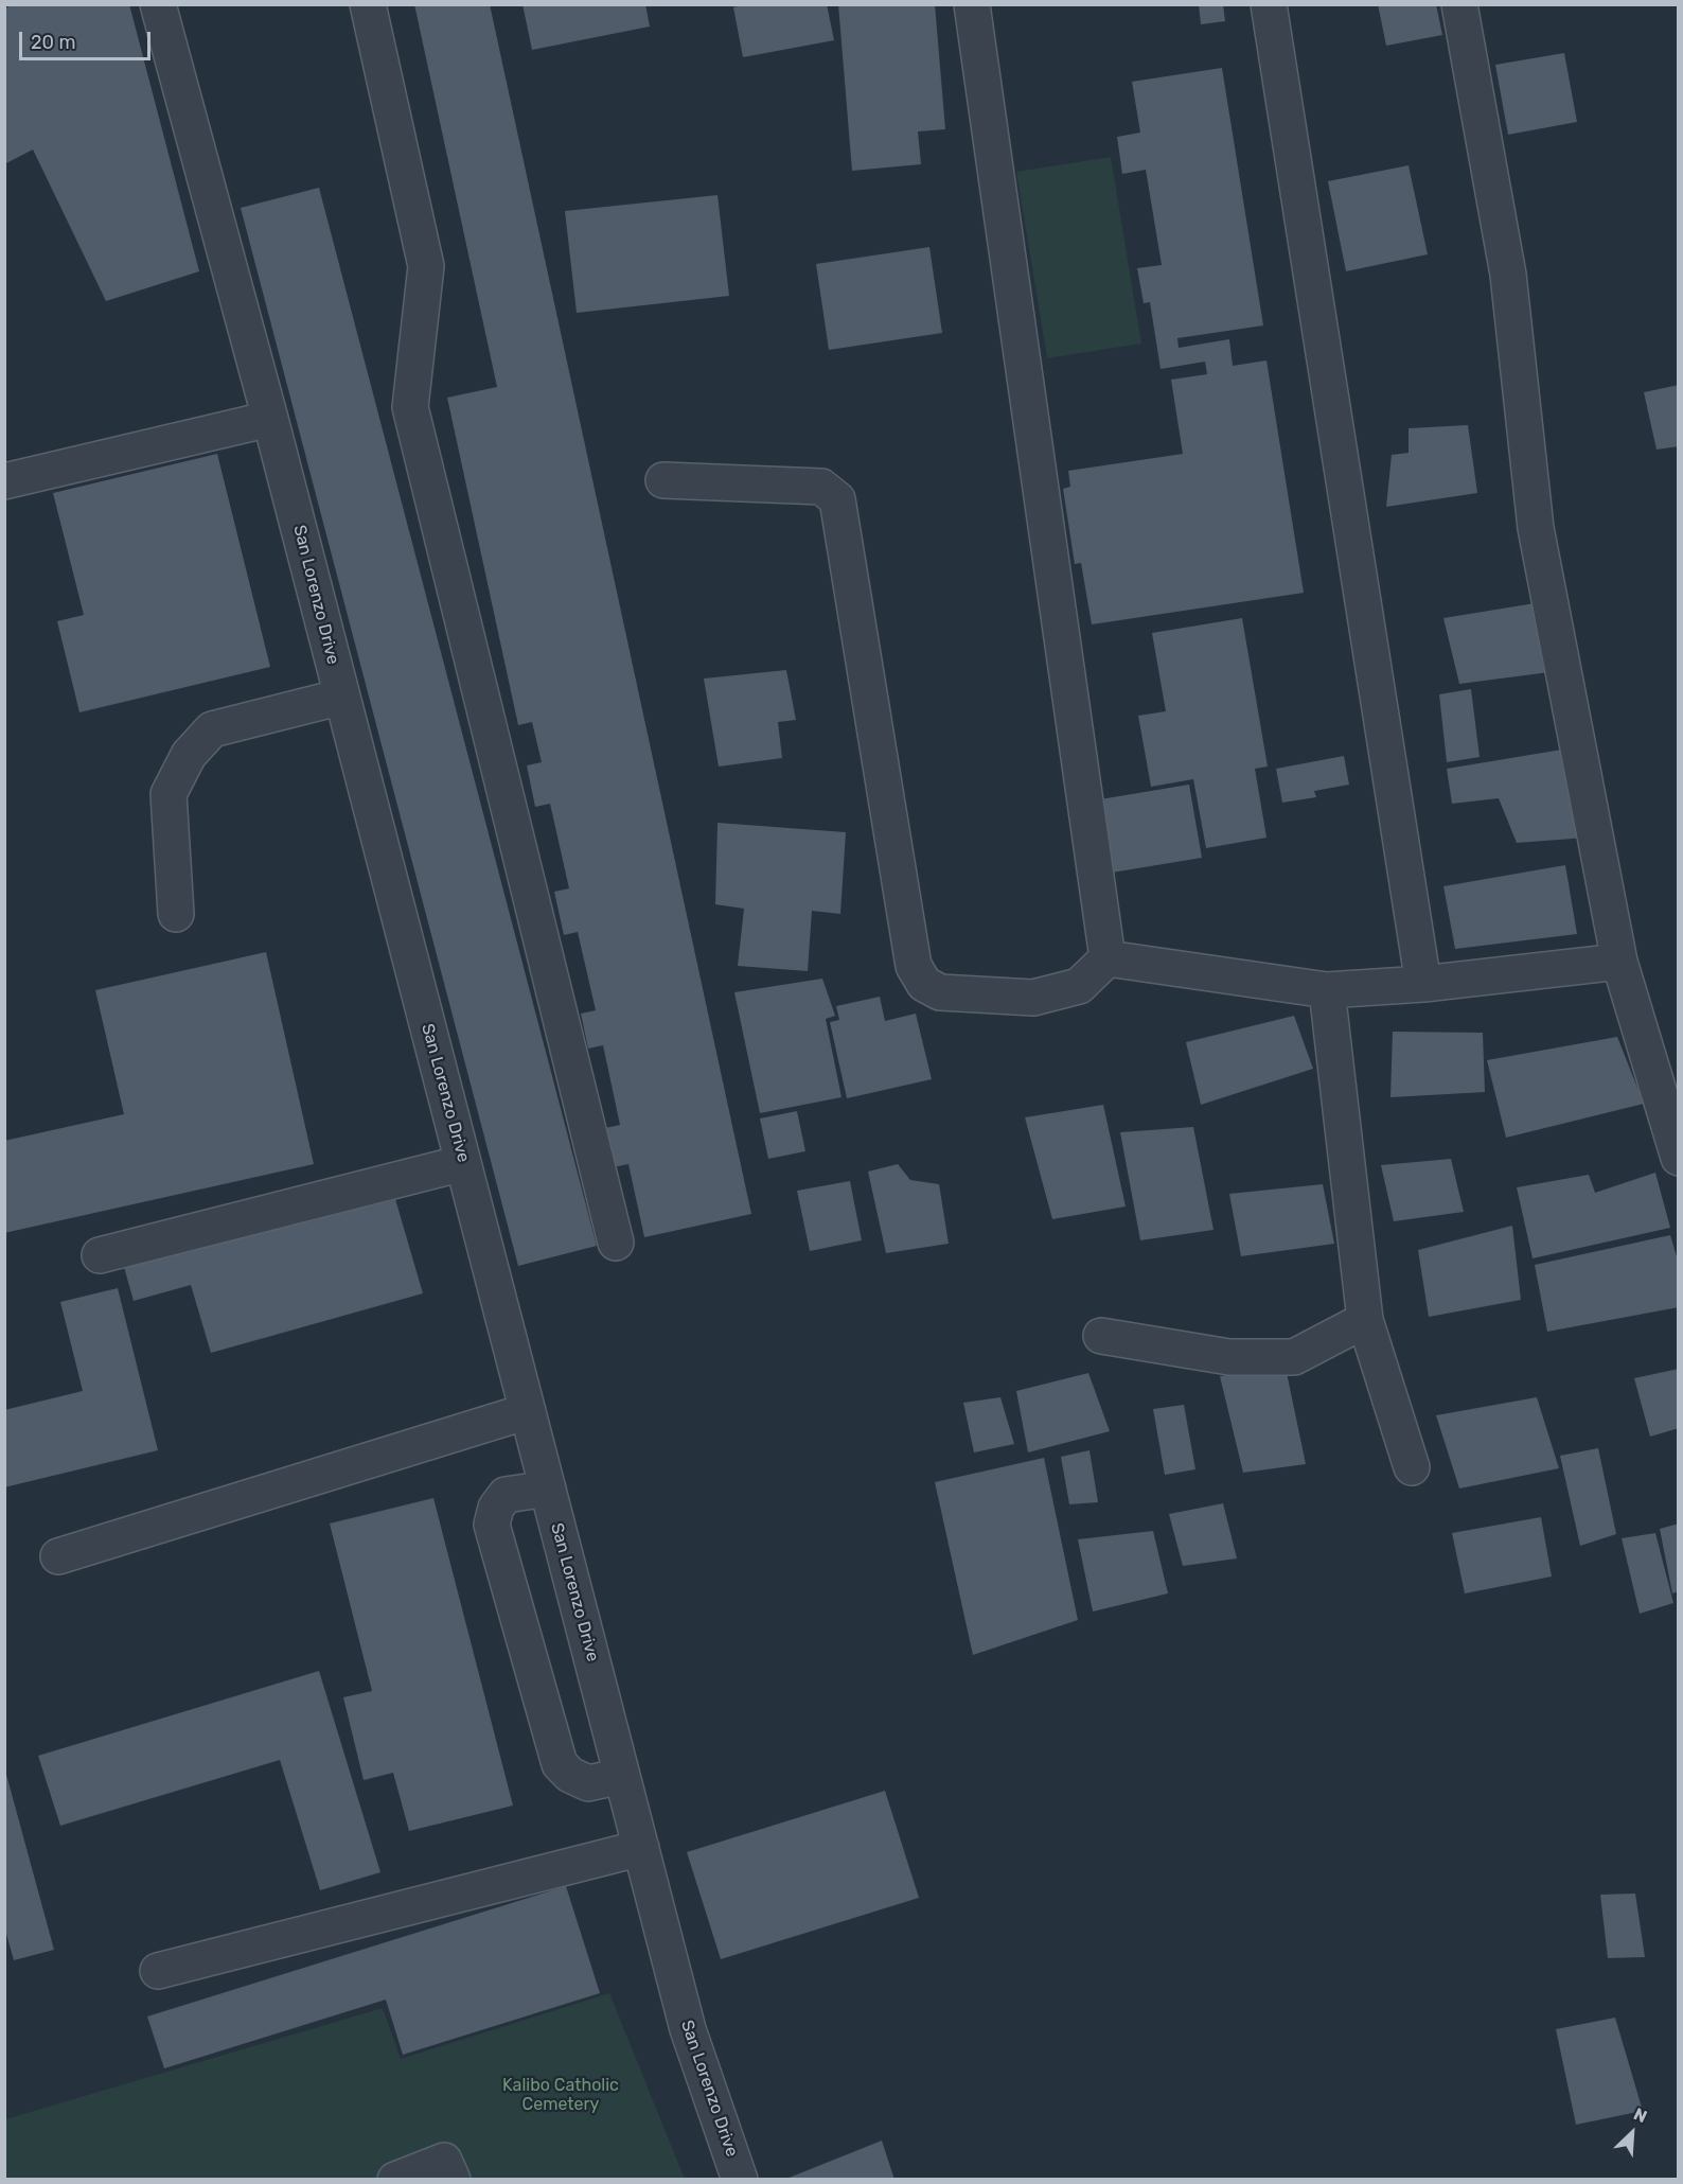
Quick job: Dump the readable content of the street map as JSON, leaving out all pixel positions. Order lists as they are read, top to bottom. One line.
{"streets":{"street":["San Lorenzo Drive"]},"parks":["Kalibo Catholic Cemetery"],"scale_bar":"20 m","north":"top right"}
